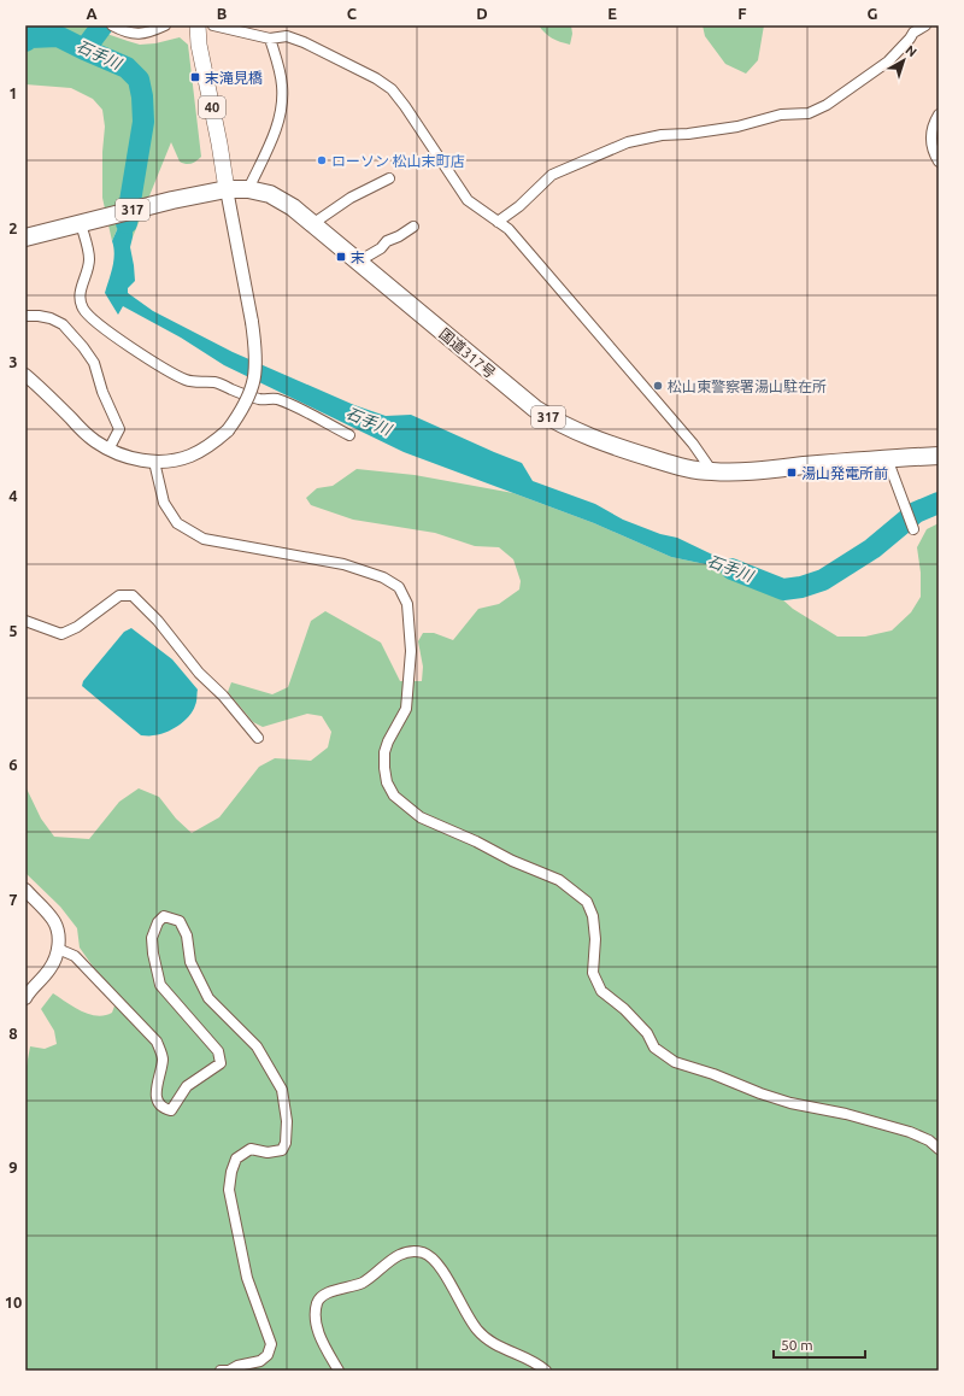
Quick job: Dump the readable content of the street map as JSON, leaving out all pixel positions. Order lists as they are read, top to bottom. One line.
{"streets":{"highway":["317","国道317号"],"main road":["40"]},"crossings":[["40","国道317号"]],"water":["石手川"],"places":{"transit":["末滝見橋","末","湯山発電所前"],"other":["ローソン 松山末町店","松山東警察署湯山駐在所"]},"scale_bar":"50 m","north":"top right","grid":{"columns":["A","B","C","D","E","F","G"],"rows":["1","2","3","4","5","6","7","8","9","10"]}}
